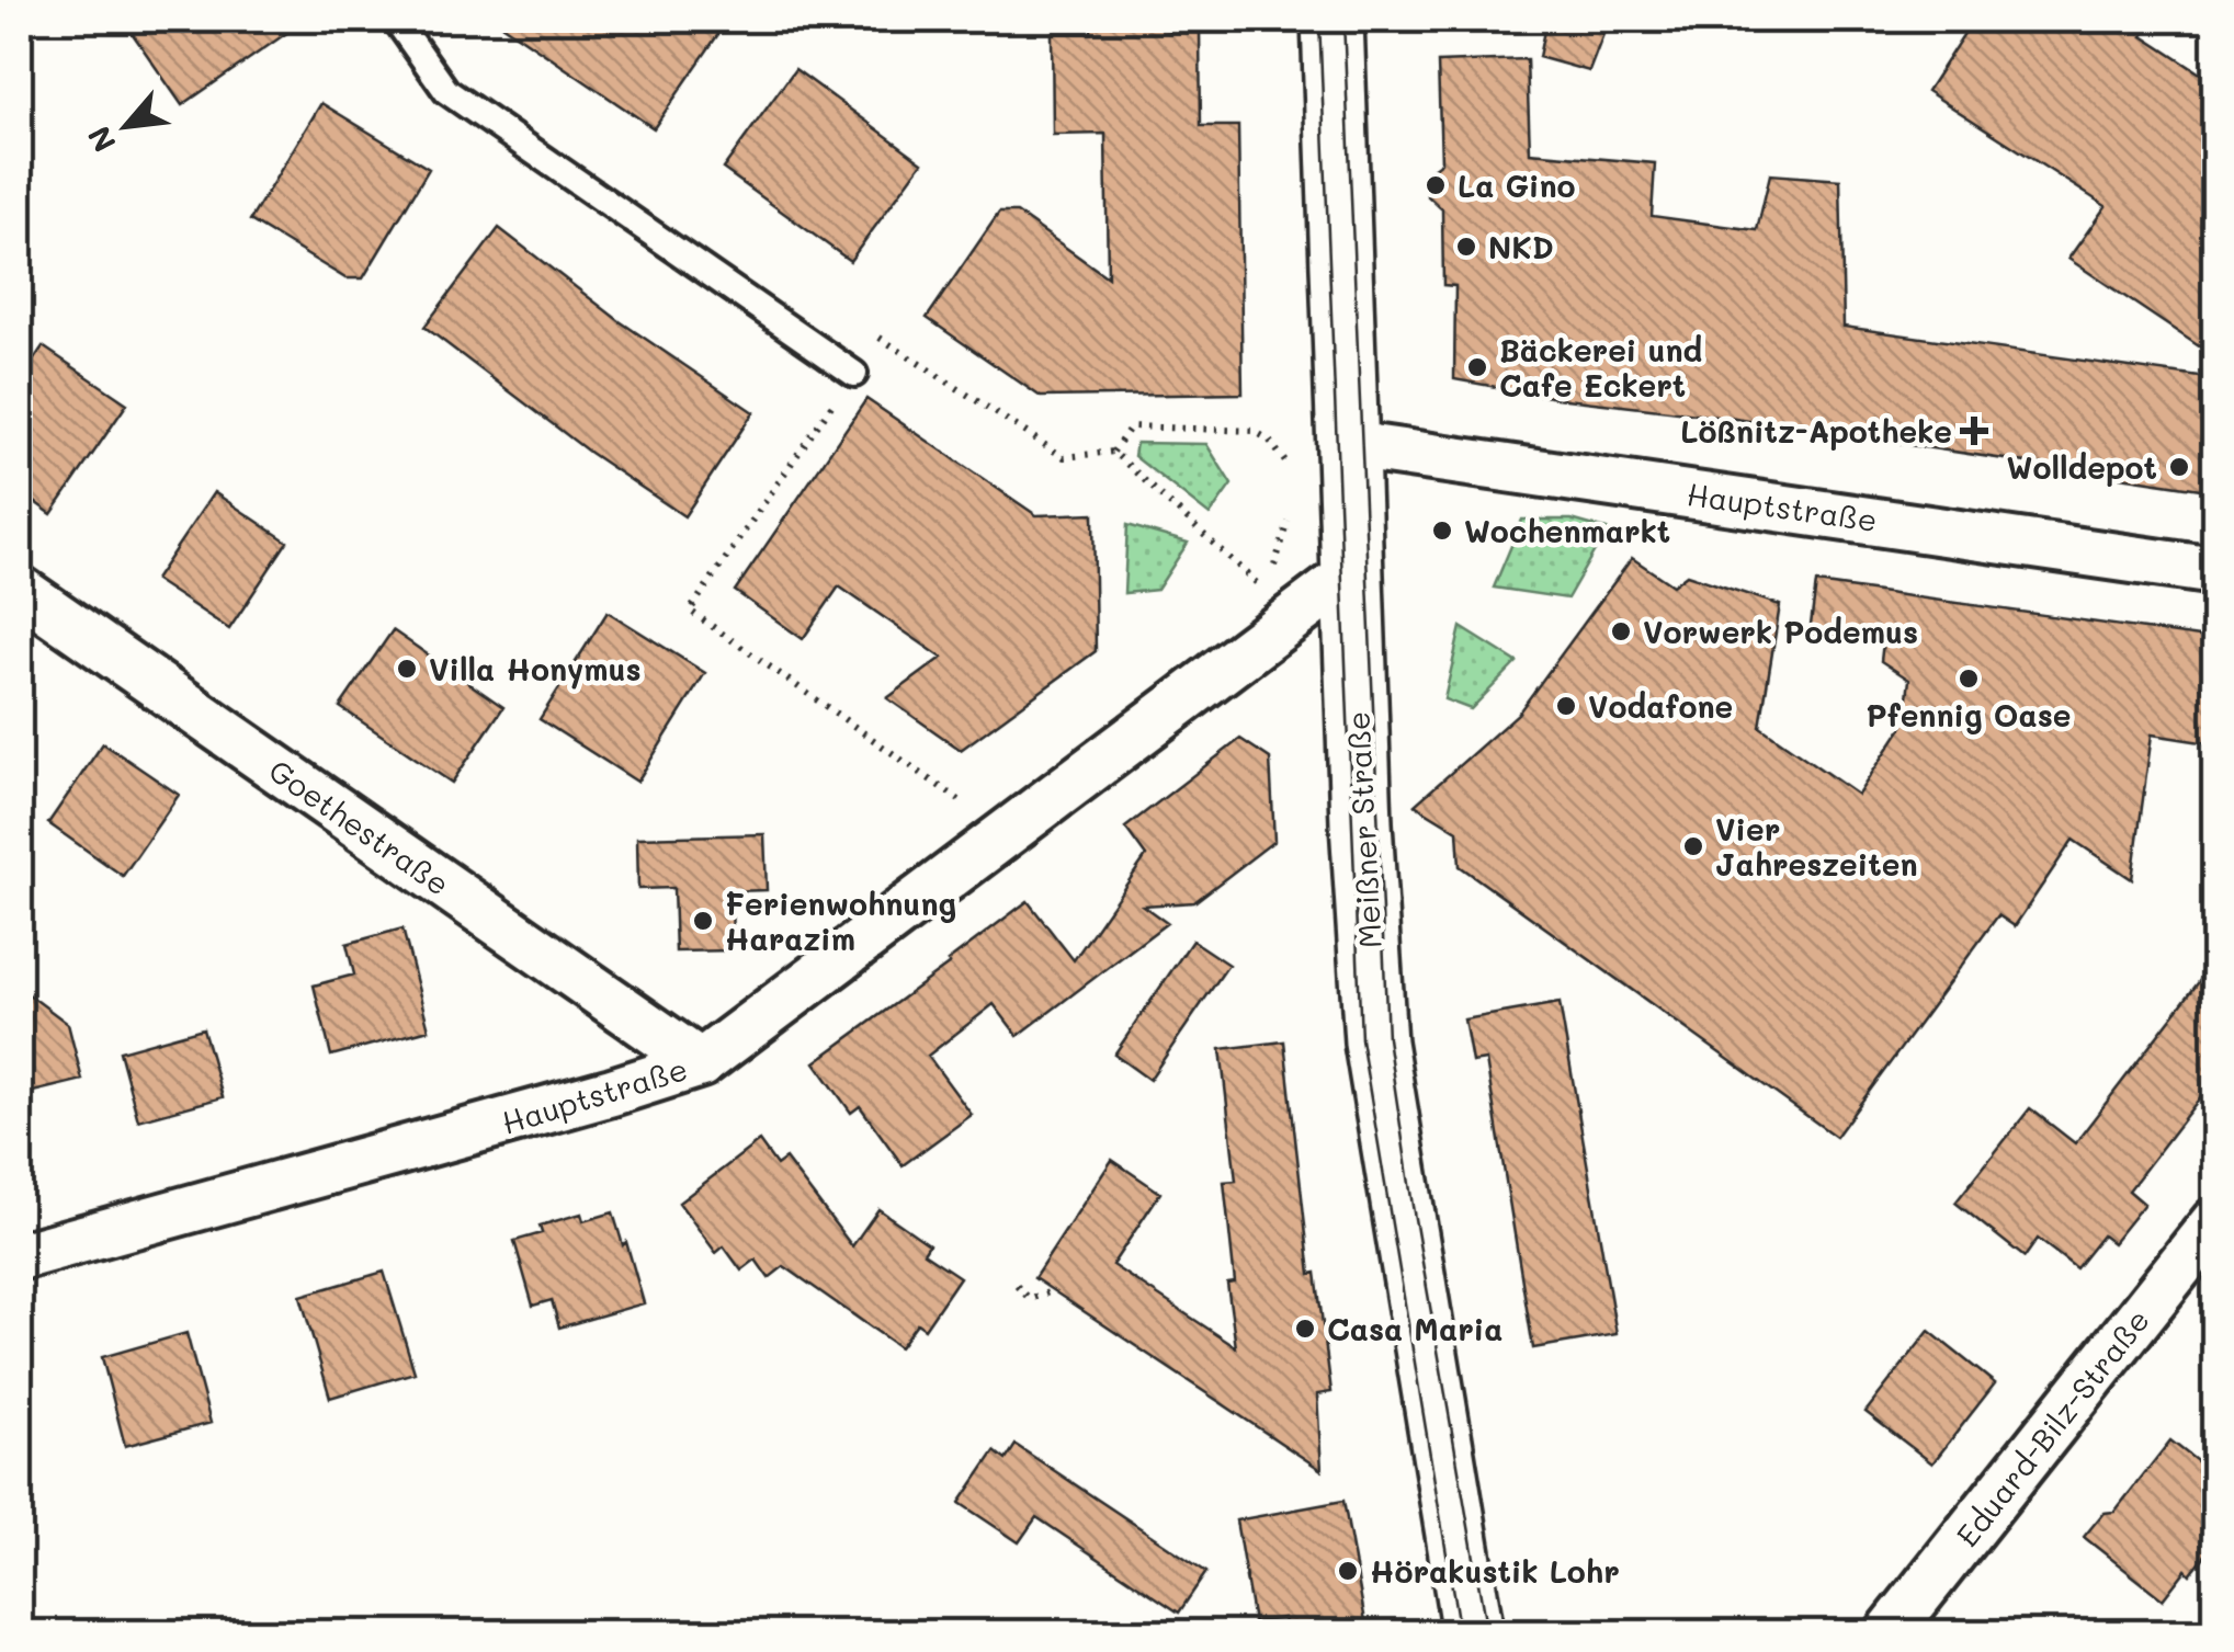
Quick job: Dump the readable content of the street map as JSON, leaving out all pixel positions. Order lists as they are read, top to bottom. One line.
{"streets":{"main road":["Meißner Straße"],"street":["Hauptstraße","Goethestraße","Eduard-Bilz-Straße"]},"crossings":[["Hauptstraße","Goethestraße"],["Hauptstraße","Meißner Straße"]],"places":{"other":["La Gino","NKD","Bäckerei und Cafe Eckert","Wolldepot","Wochenmarkt","Vorwerk Podemus","Villa Honymus","Pfennig Oase","Vodafone","Vier Jahreszeiten","Ferienwohnung Harazim","Casa Maria","Hörakustik Lohr"],"health":["Lößnitz-Apotheke"]},"north":"bottom left"}
